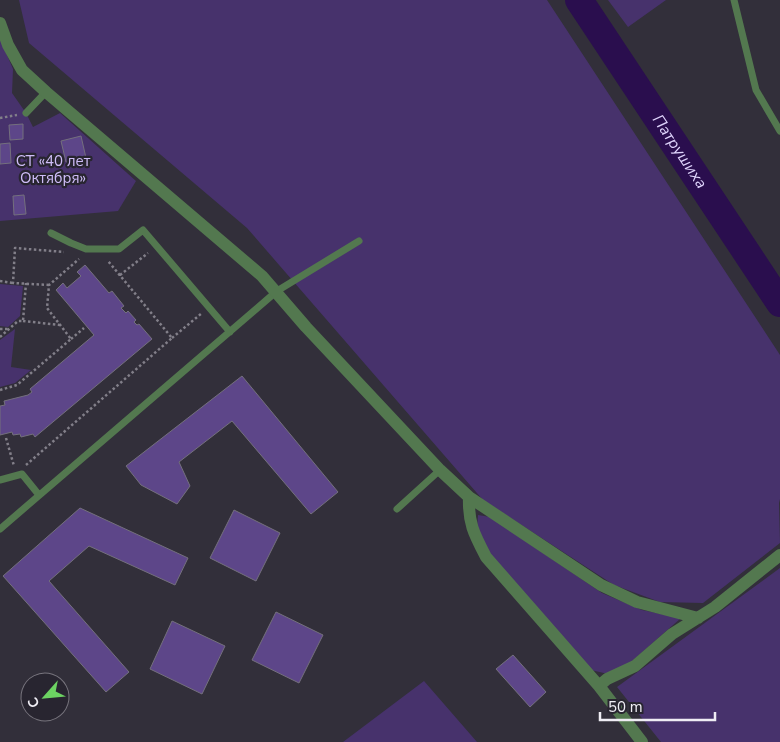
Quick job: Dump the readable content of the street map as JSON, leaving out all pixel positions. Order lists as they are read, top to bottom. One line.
{"water":["Патрушиха"],"parks":["СТ «40 лет Октября»"],"scale_bar":"50 m","north":"bottom left"}
